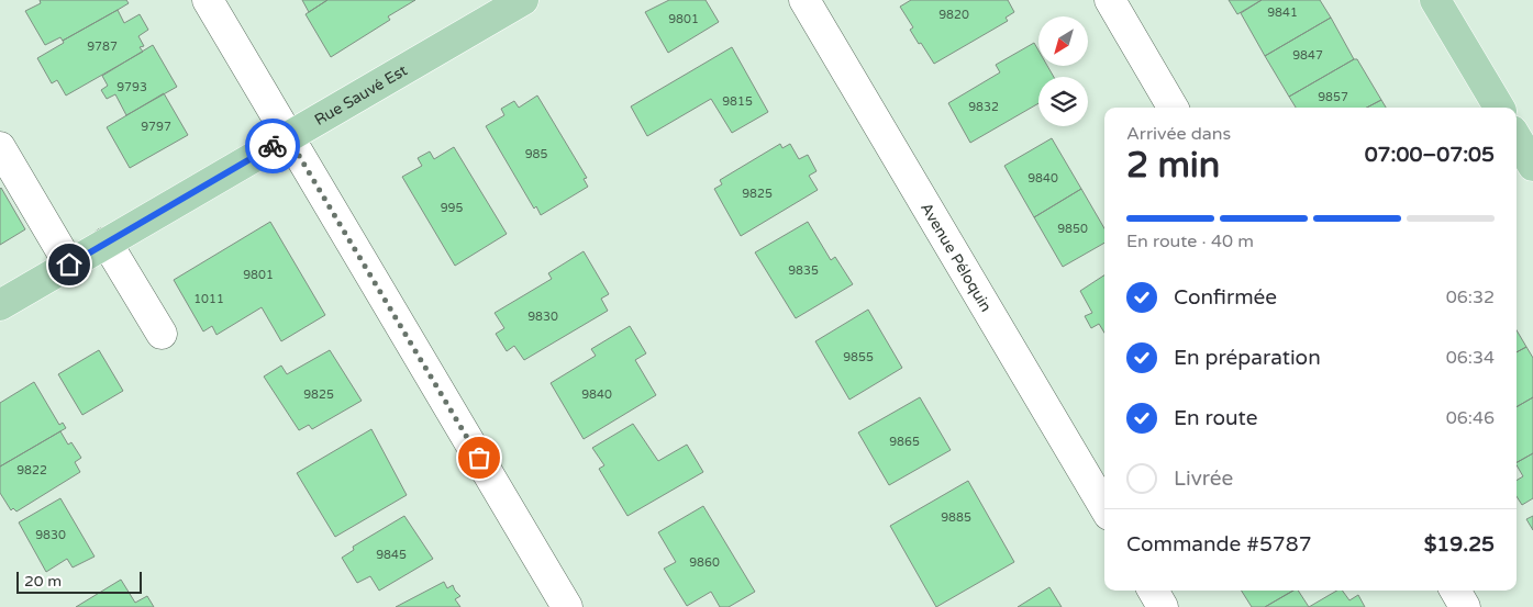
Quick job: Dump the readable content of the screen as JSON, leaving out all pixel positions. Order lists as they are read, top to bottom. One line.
{"streets":{"main road":["Rue Sauvé Est"],"street":["Avenue Péloquin"]},"house_numbers":["9841","9820","9801","9787","9847","9793","9857","9815","9832","9797","985","9840","9825","995","9850","9835","9801","1011","9830","9855","9825","9840","9865","9822","9885","9830","9845","9860"],"scale_bar":"20 m","north":"bottom left","page":{"heading":["2 min","Arrivée dans","07:00–07:05"],"panel":["Commande #5787","$19.25"],"bar":"En route · 40 m","list":[["Confirmée","06:32"],["En préparation","06:34"],["En route","06:46"],"Livrée"],"scale":"20 m"}}
